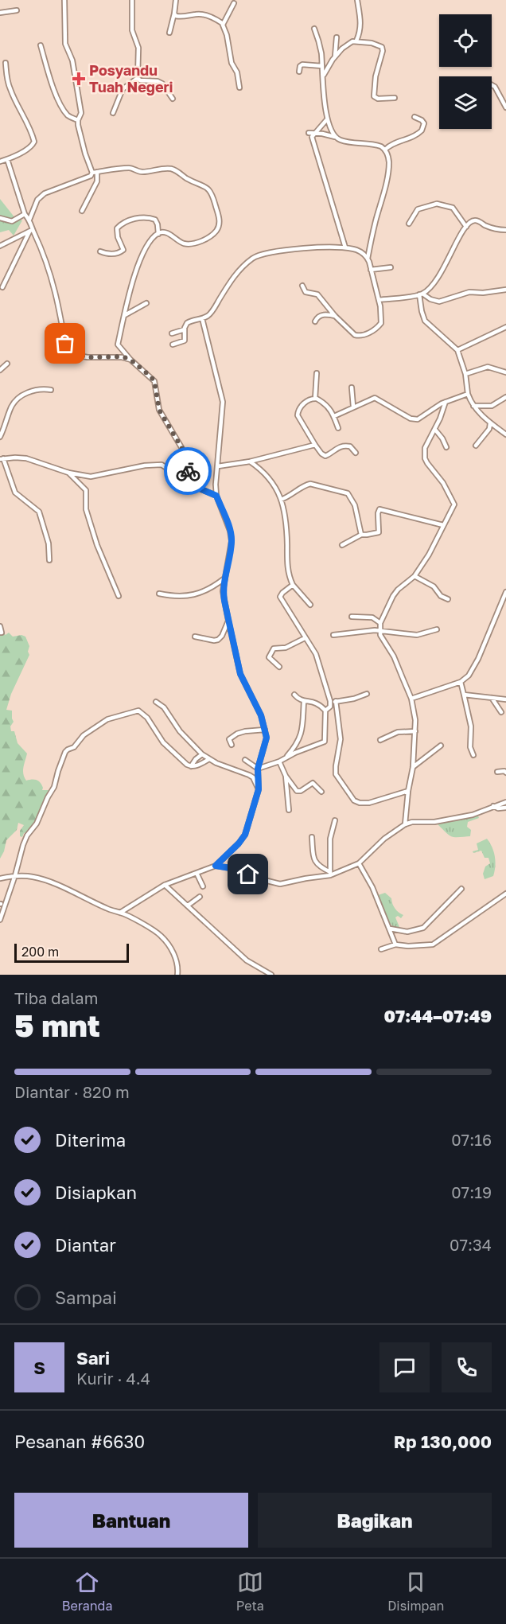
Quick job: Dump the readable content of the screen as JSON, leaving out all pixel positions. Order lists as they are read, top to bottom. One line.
{"places":{"health":["Posyandu Tuah Negeri"]},"scale_bar":"200 m","page":{"scale":"200 m","heading":["5 mnt","Tiba dalam","07:44–07:49"],"panel":["Sari","Kurir · 4.4","Pesanan #6630","Rp 130,000"],"bar":"Diantar · 820 m","list":[["Diterima","07:16"],["Disiapkan","07:19"],["Diantar","07:34"],"Sampai"],"round":"S","buttons":["Bantuan","Bagikan"],"tabs":["Beranda","Peta","Disimpan"]}}
